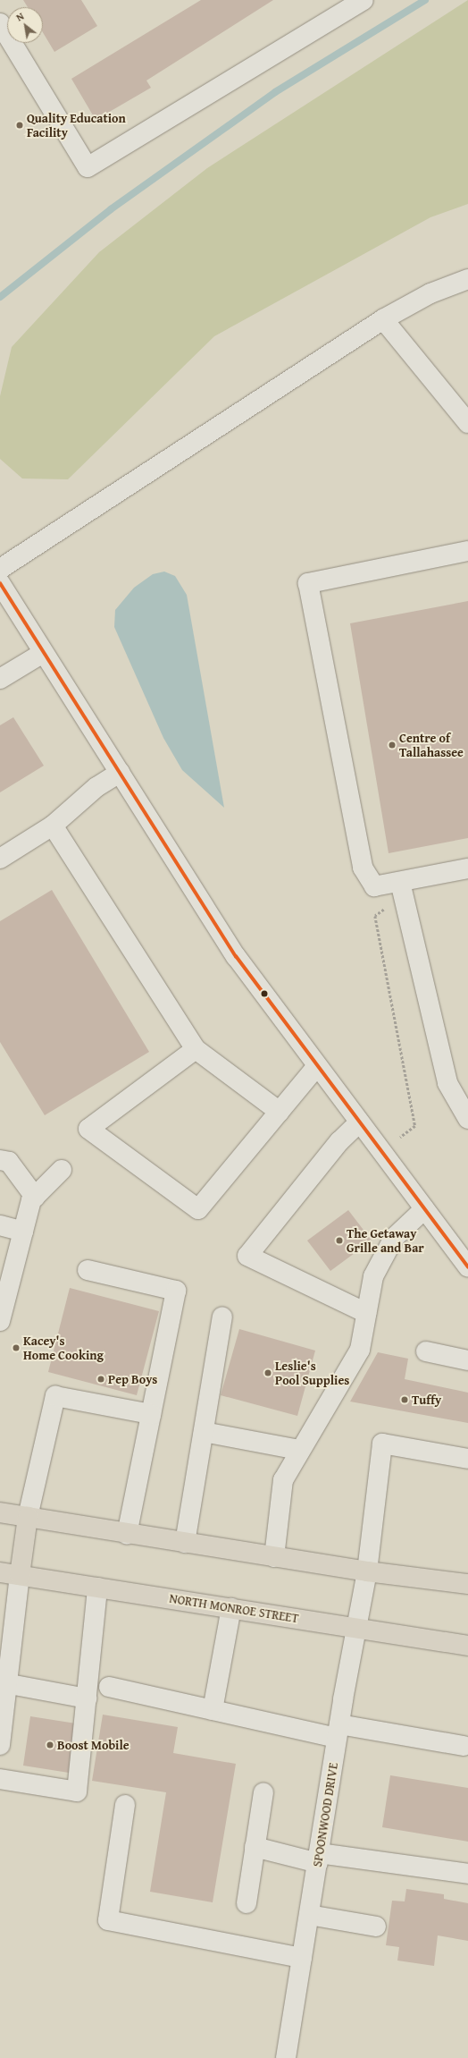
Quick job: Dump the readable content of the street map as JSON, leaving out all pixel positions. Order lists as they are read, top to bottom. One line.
{"streets":{"main road":["NORTH MONROE STREET"],"street":["SPOONWOOD DRIVE"]},"crossings":[["NORTH MONROE STREET","SPOONWOOD DRIVE"]],"places":["Quality Education Facility","Centre of Tallahassee","The Getaway Grille and Bar","Kacey's Home Cooking","Leslie's Pool Supplies","Pep Boys","Tuffy","Boost Mobile"],"north":"top left"}
